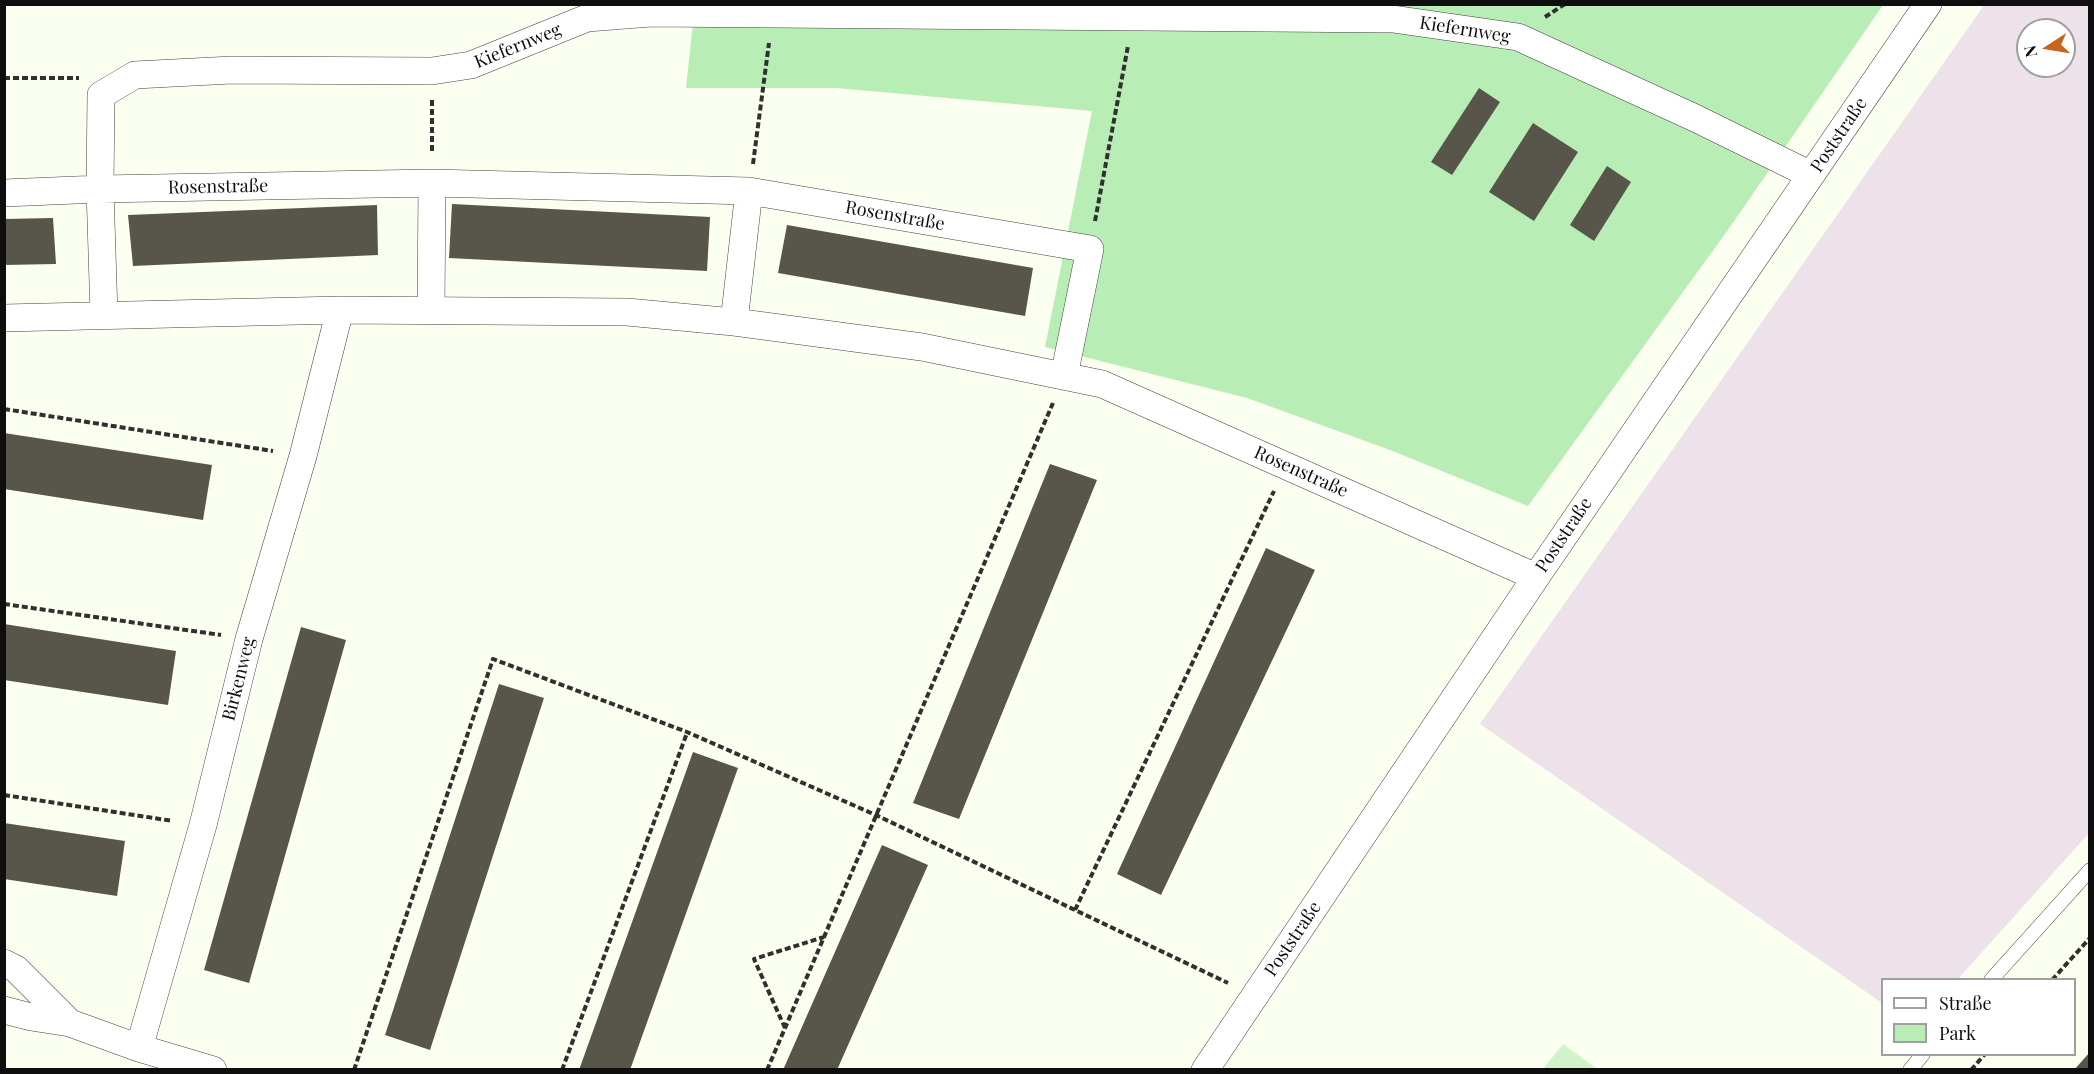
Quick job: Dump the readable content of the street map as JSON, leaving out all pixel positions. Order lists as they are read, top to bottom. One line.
{"streets":{"street":["Kiefernweg","Poststraße","Rosenstraße","Birkenweg"]},"crossings":[["Kiefernweg","Poststraße"],["Poststraße","Rosenstraße"],["Rosenstraße","Birkenweg"]],"legend":["Straße","Park"],"north":"left"}
